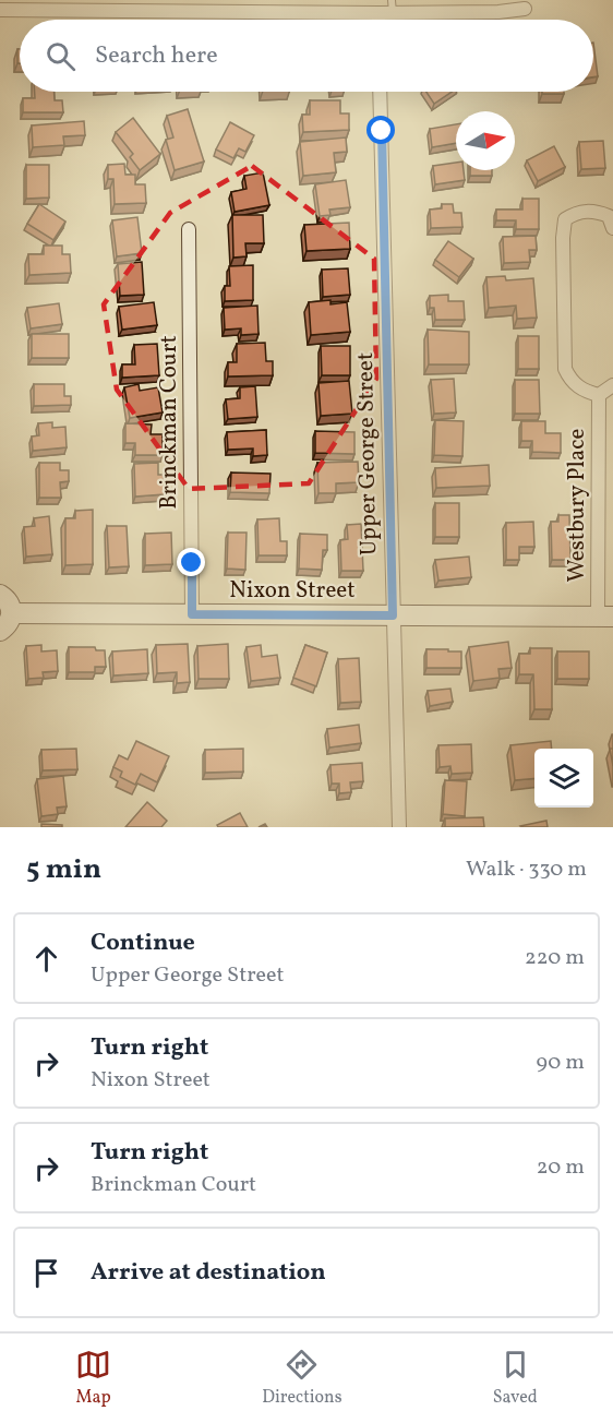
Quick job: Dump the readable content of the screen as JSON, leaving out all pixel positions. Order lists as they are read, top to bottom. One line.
{"streets":{"street":["Brinckman Court","Upper George Street","Westbury Place","Nixon Street"]},"crossings":[["Brinckman Court","Nixon Street"],["Upper George Street","Nixon Street"],["Westbury Place","Nixon Street"]],"north":"right","page":{"search":"Search here","heading":["5 min","Walk · 330 m"],"list":[["Continue","Upper George Street","220 m"],["Turn right","Nixon Street","90 m"],["Turn right","Brinckman Court","20 m"],"Arrive at destination"],"nav":["Map","Directions","Saved"]}}
